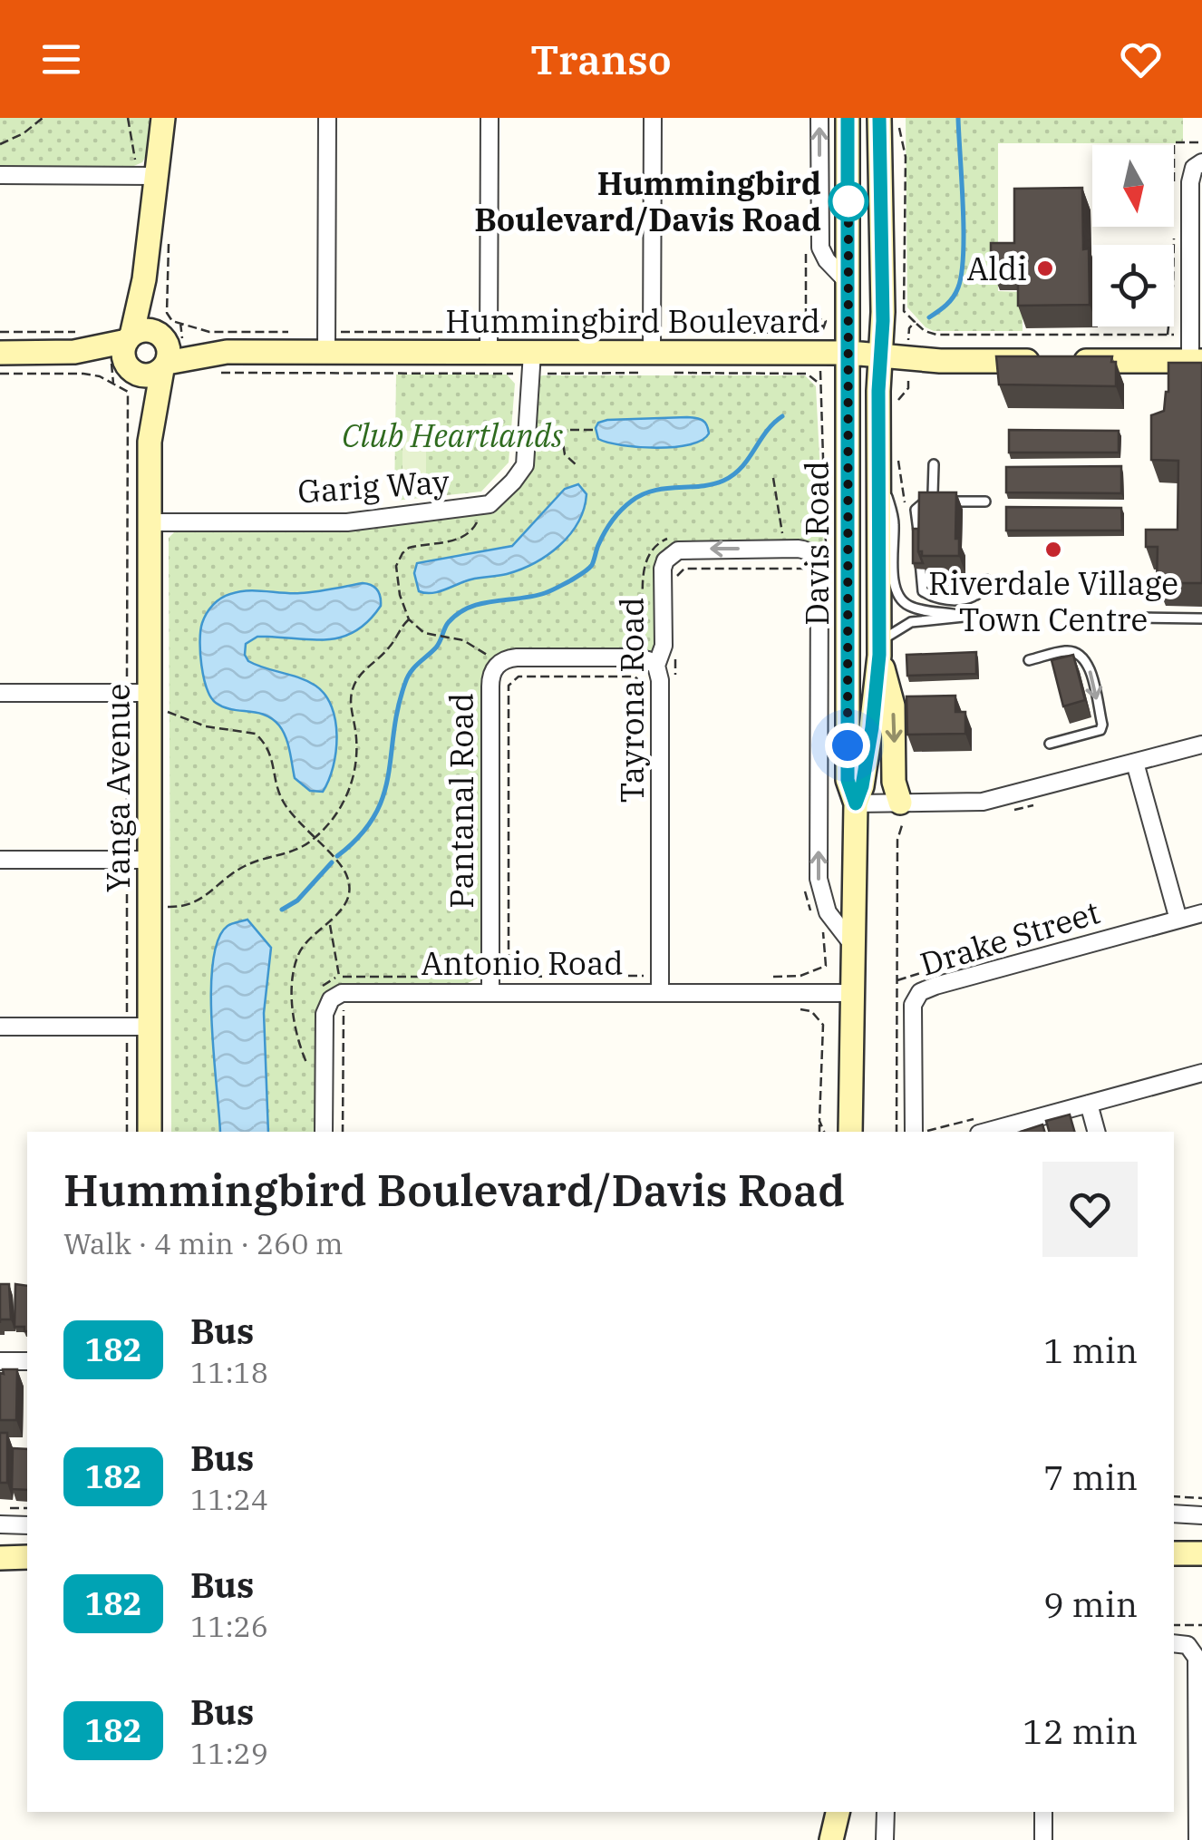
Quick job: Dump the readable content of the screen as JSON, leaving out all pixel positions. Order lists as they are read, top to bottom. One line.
{"streets":{"street":["Hummingbird Boulevard","Garig Way","Davis Road","Tayrona Road","Yanga Avenue","Pantanal Road","Drake Street","Antonio Road"]},"crossings":[["Hummingbird Boulevard","Garig Way"],["Hummingbird Boulevard","Davis Road"],["Hummingbird Boulevard","Yanga Avenue"],["Garig Way","Yanga Avenue"],["Davis Road","Tayrona Road"],["Davis Road","Antonio Road"],["Tayrona Road","Pantanal Road"],["Tayrona Road","Antonio Road"],["Pantanal Road","Antonio Road"]],"parks":["Club Heartlands"],"places":["Hummingbird Boulevard/Davis Road","Aldi","Riverdale Village Town Centre"],"lines":["bus line 182"],"north":"bottom","page":{"header":"Transo","heading":["Hummingbird Boulevard/Davis Road","Walk · 4 min · 260 m"],"list":[{"mark":"182","name":"Bus","note":"11:18","value":"1 min"},{"mark":"182","name":"Bus","note":"11:24","value":"7 min"},{"mark":"182","name":"Bus","note":"11:26","value":"9 min"},{"mark":"182","name":"Bus","note":"11:29","value":"12 min"}]}}
